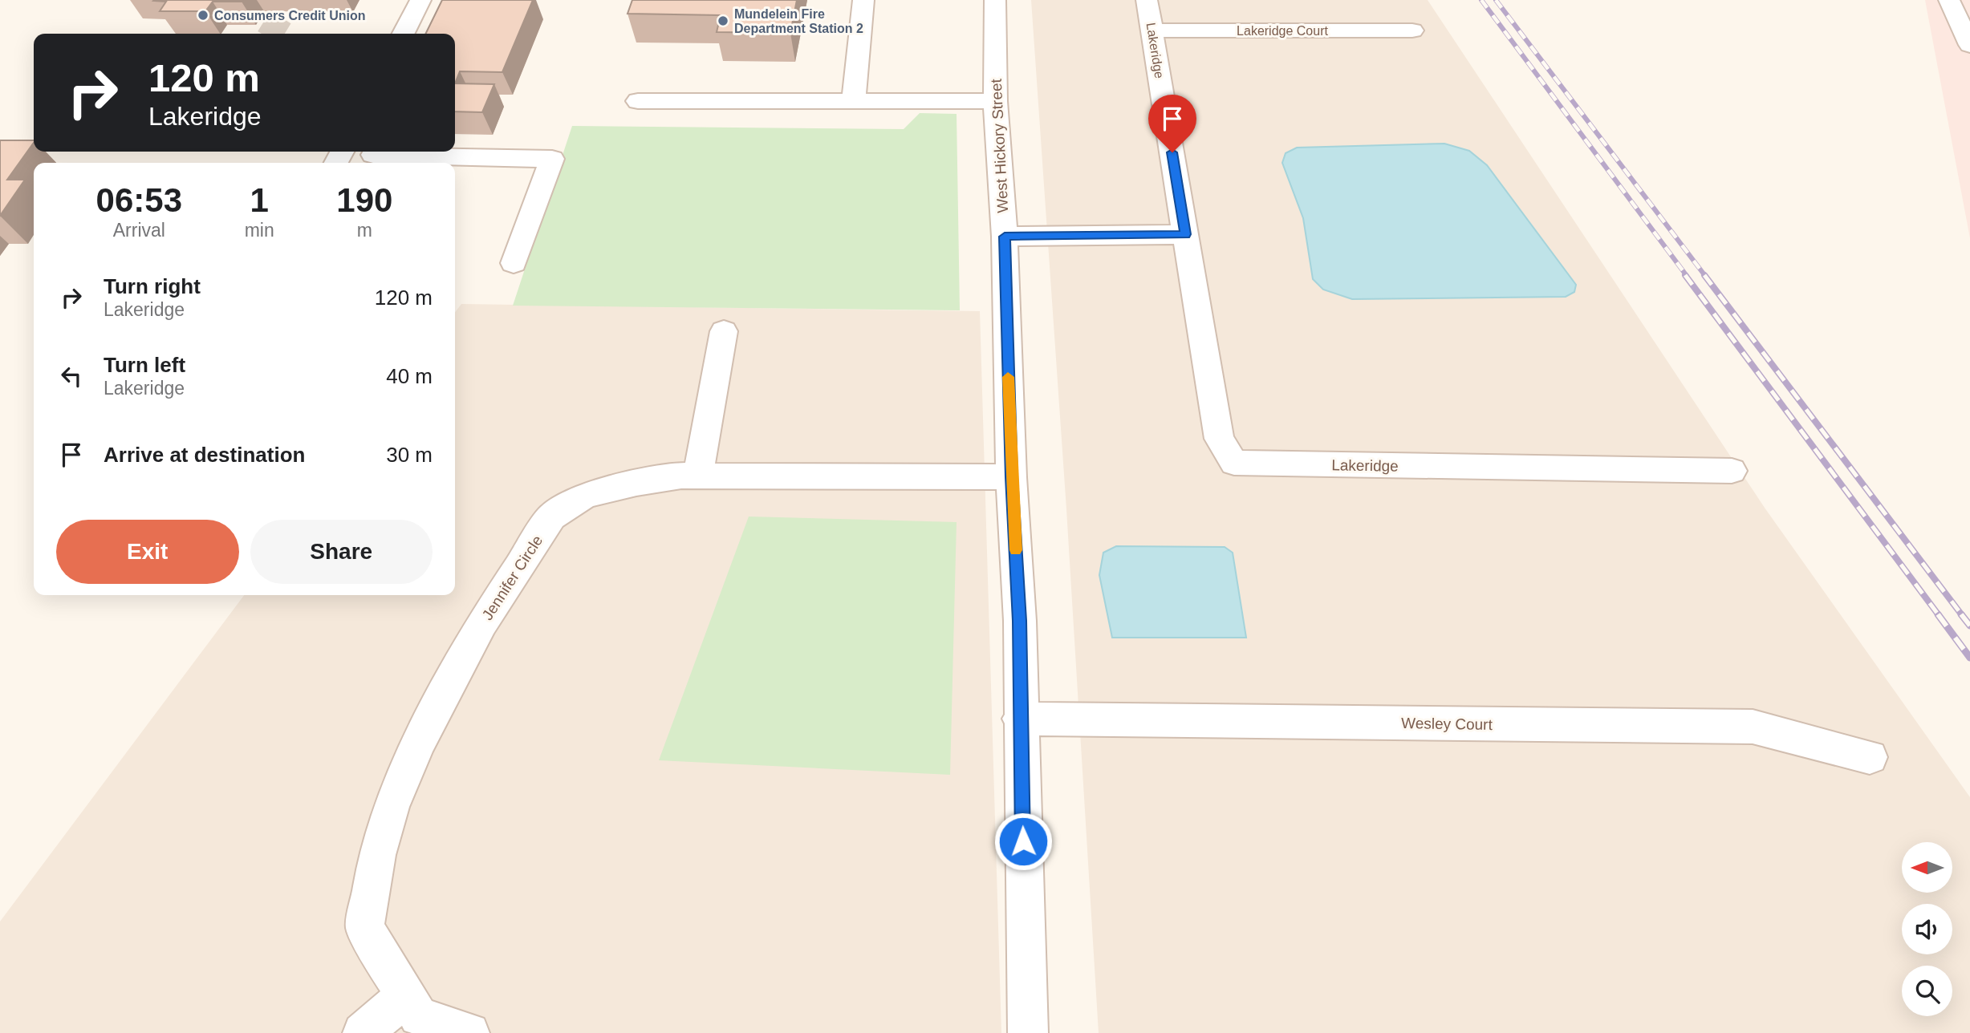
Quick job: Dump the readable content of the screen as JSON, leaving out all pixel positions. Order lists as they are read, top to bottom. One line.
{"streets":{"street":["Lakeridge Court","Lakeridge","West Hickory Street","Jennifer Circle","Wesley Court"]},"crossings":[["Lakeridge Court","Lakeridge"],["West Hickory Street","Jennifer Circle"],["West Hickory Street","Wesley Court"]],"places":["Consumers Credit Union","Mundelein Fire Department Station 2"],"north":"left","page":{"turn":["120 m","Lakeridge"],"eta":["06:53","Arrival","1","min","190","m"],"list":[{"name":"Turn right","note":"Lakeridge","value":"120 m"},{"name":"Turn left","note":"Lakeridge","value":"40 m"},{"name":"Arrive at destination","value":"30 m"}],"buttons":["Exit","Share"]}}
